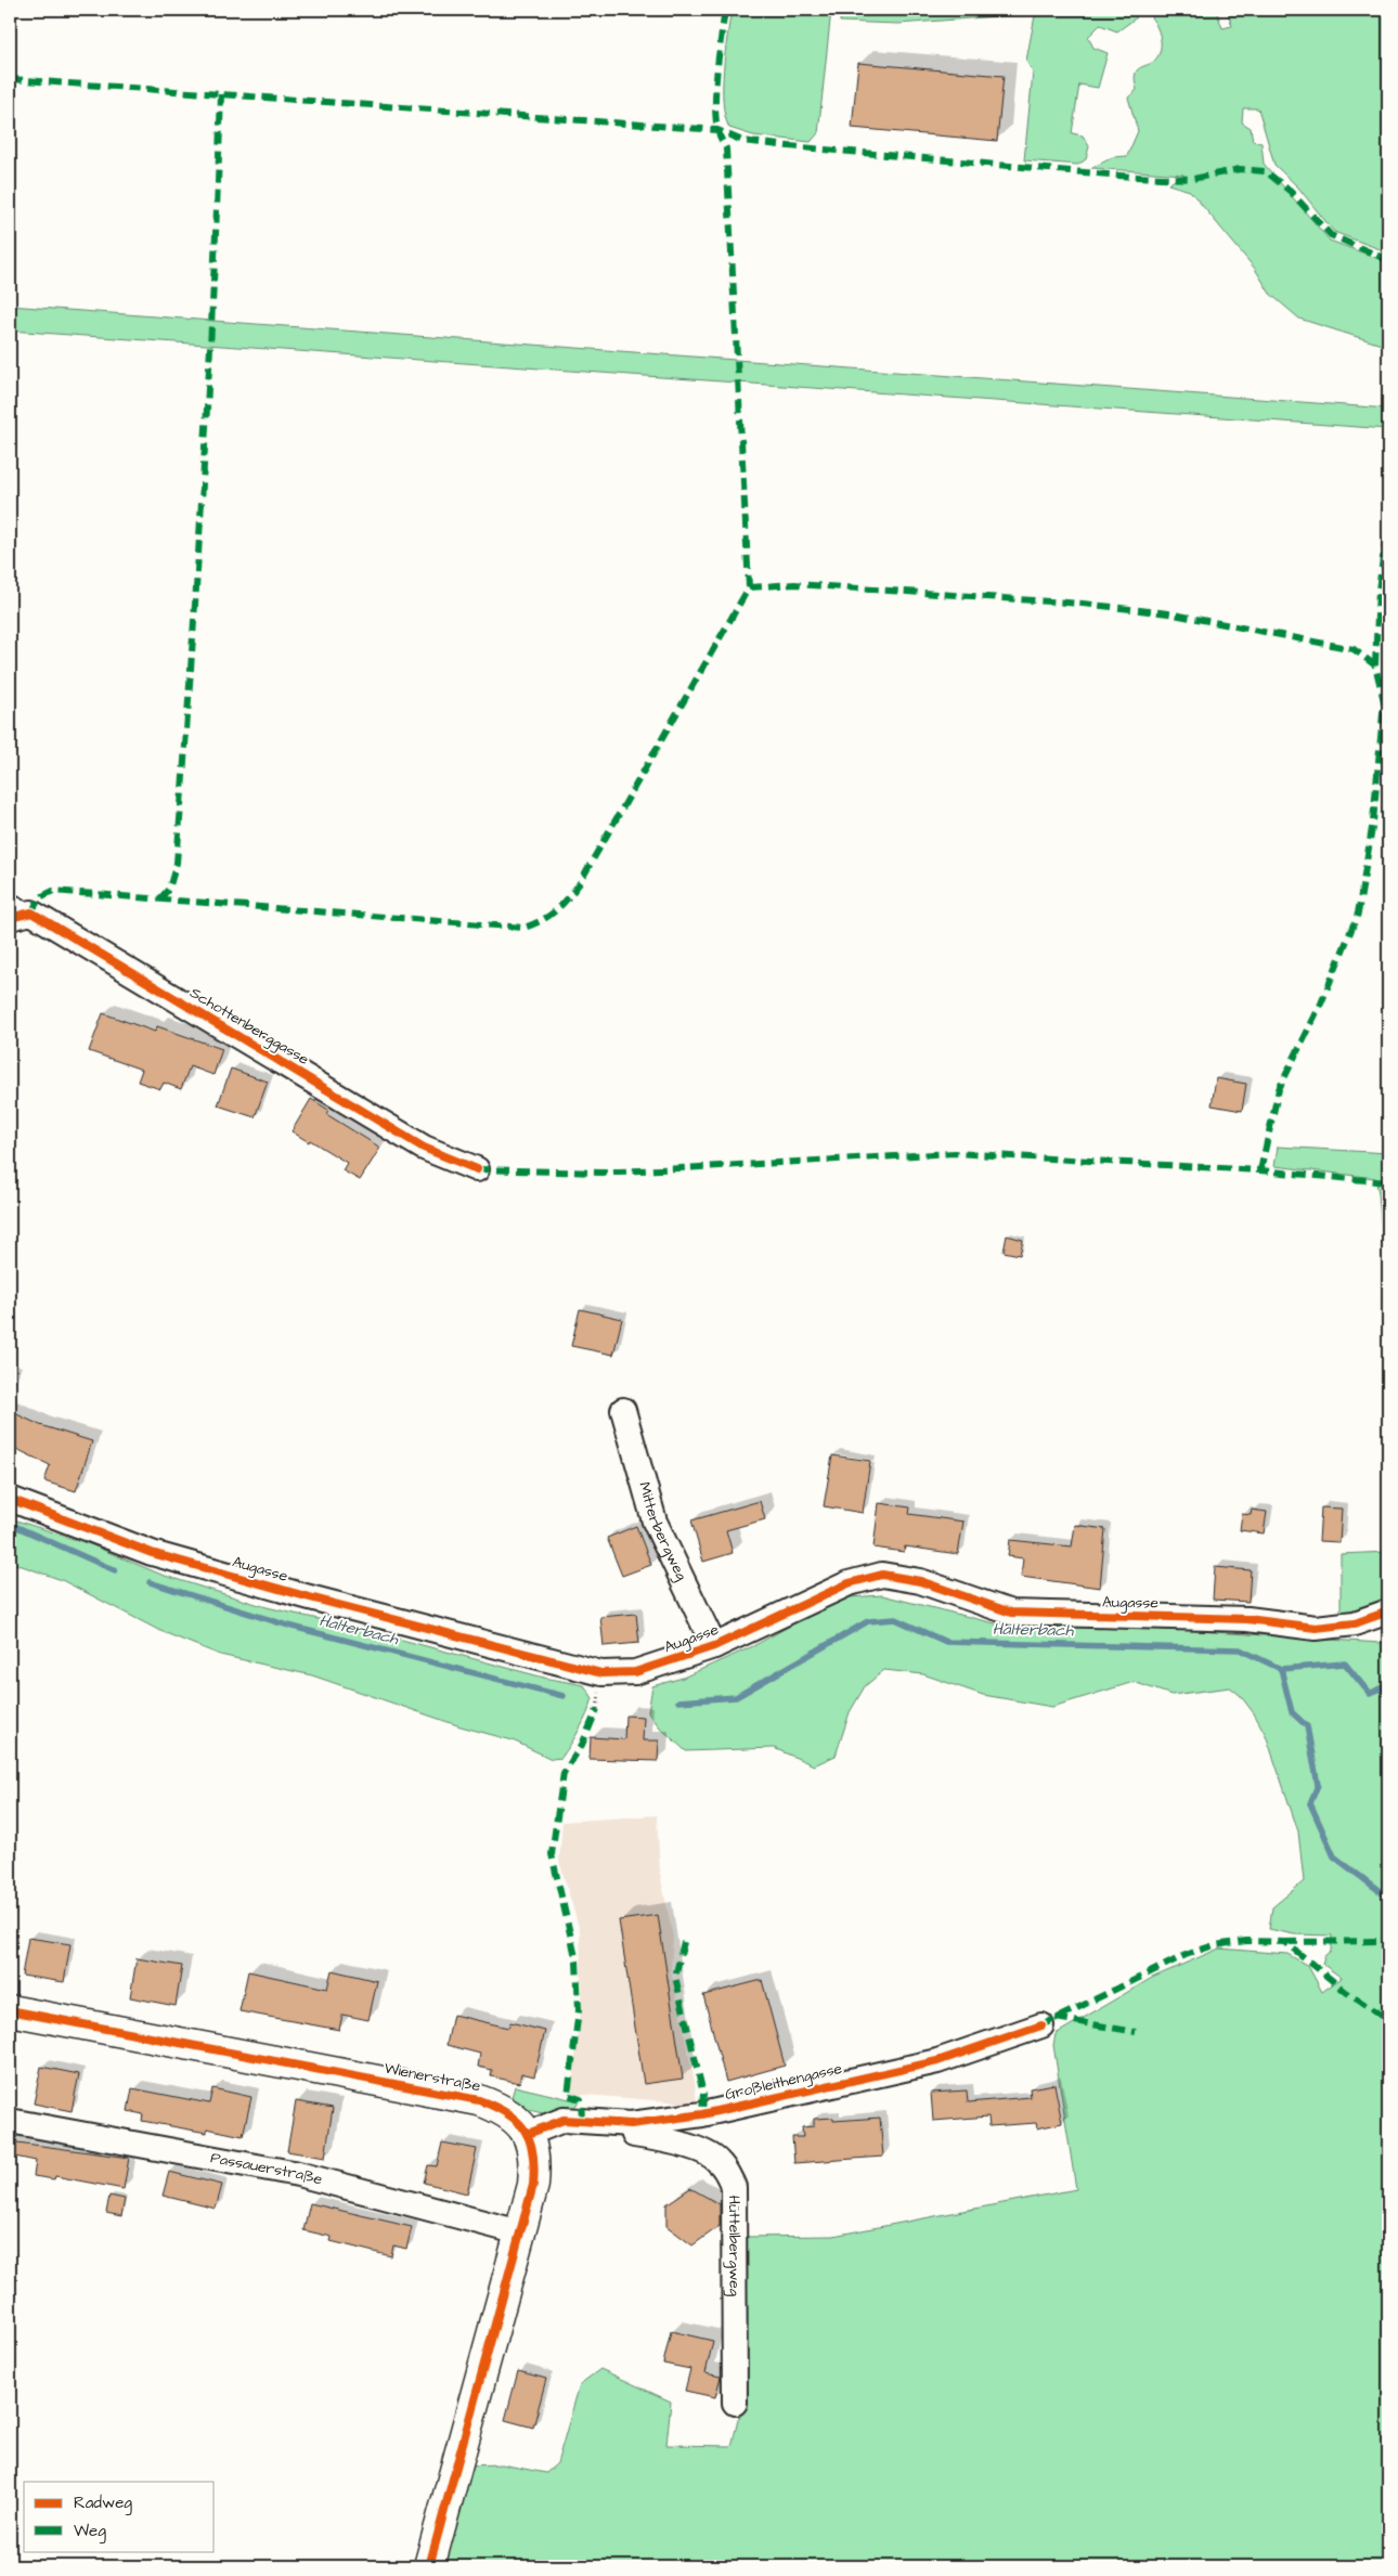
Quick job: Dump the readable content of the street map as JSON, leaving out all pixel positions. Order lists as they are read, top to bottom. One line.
{"streets":{"street":["Schottenberggasse","Mitterbergweg","Augasse","Wienerstraße","Großleithengasse","Passauerstraße","Hüttelbergweg"]},"crossings":[["Mitterbergweg","Augasse"],["Wienerstraße","Großleithengasse"],["Wienerstraße","Passauerstraße"],["Großleithengasse","Hüttelbergweg"]],"water":["Halterbach"],"legend":["Radweg","Weg"]}
